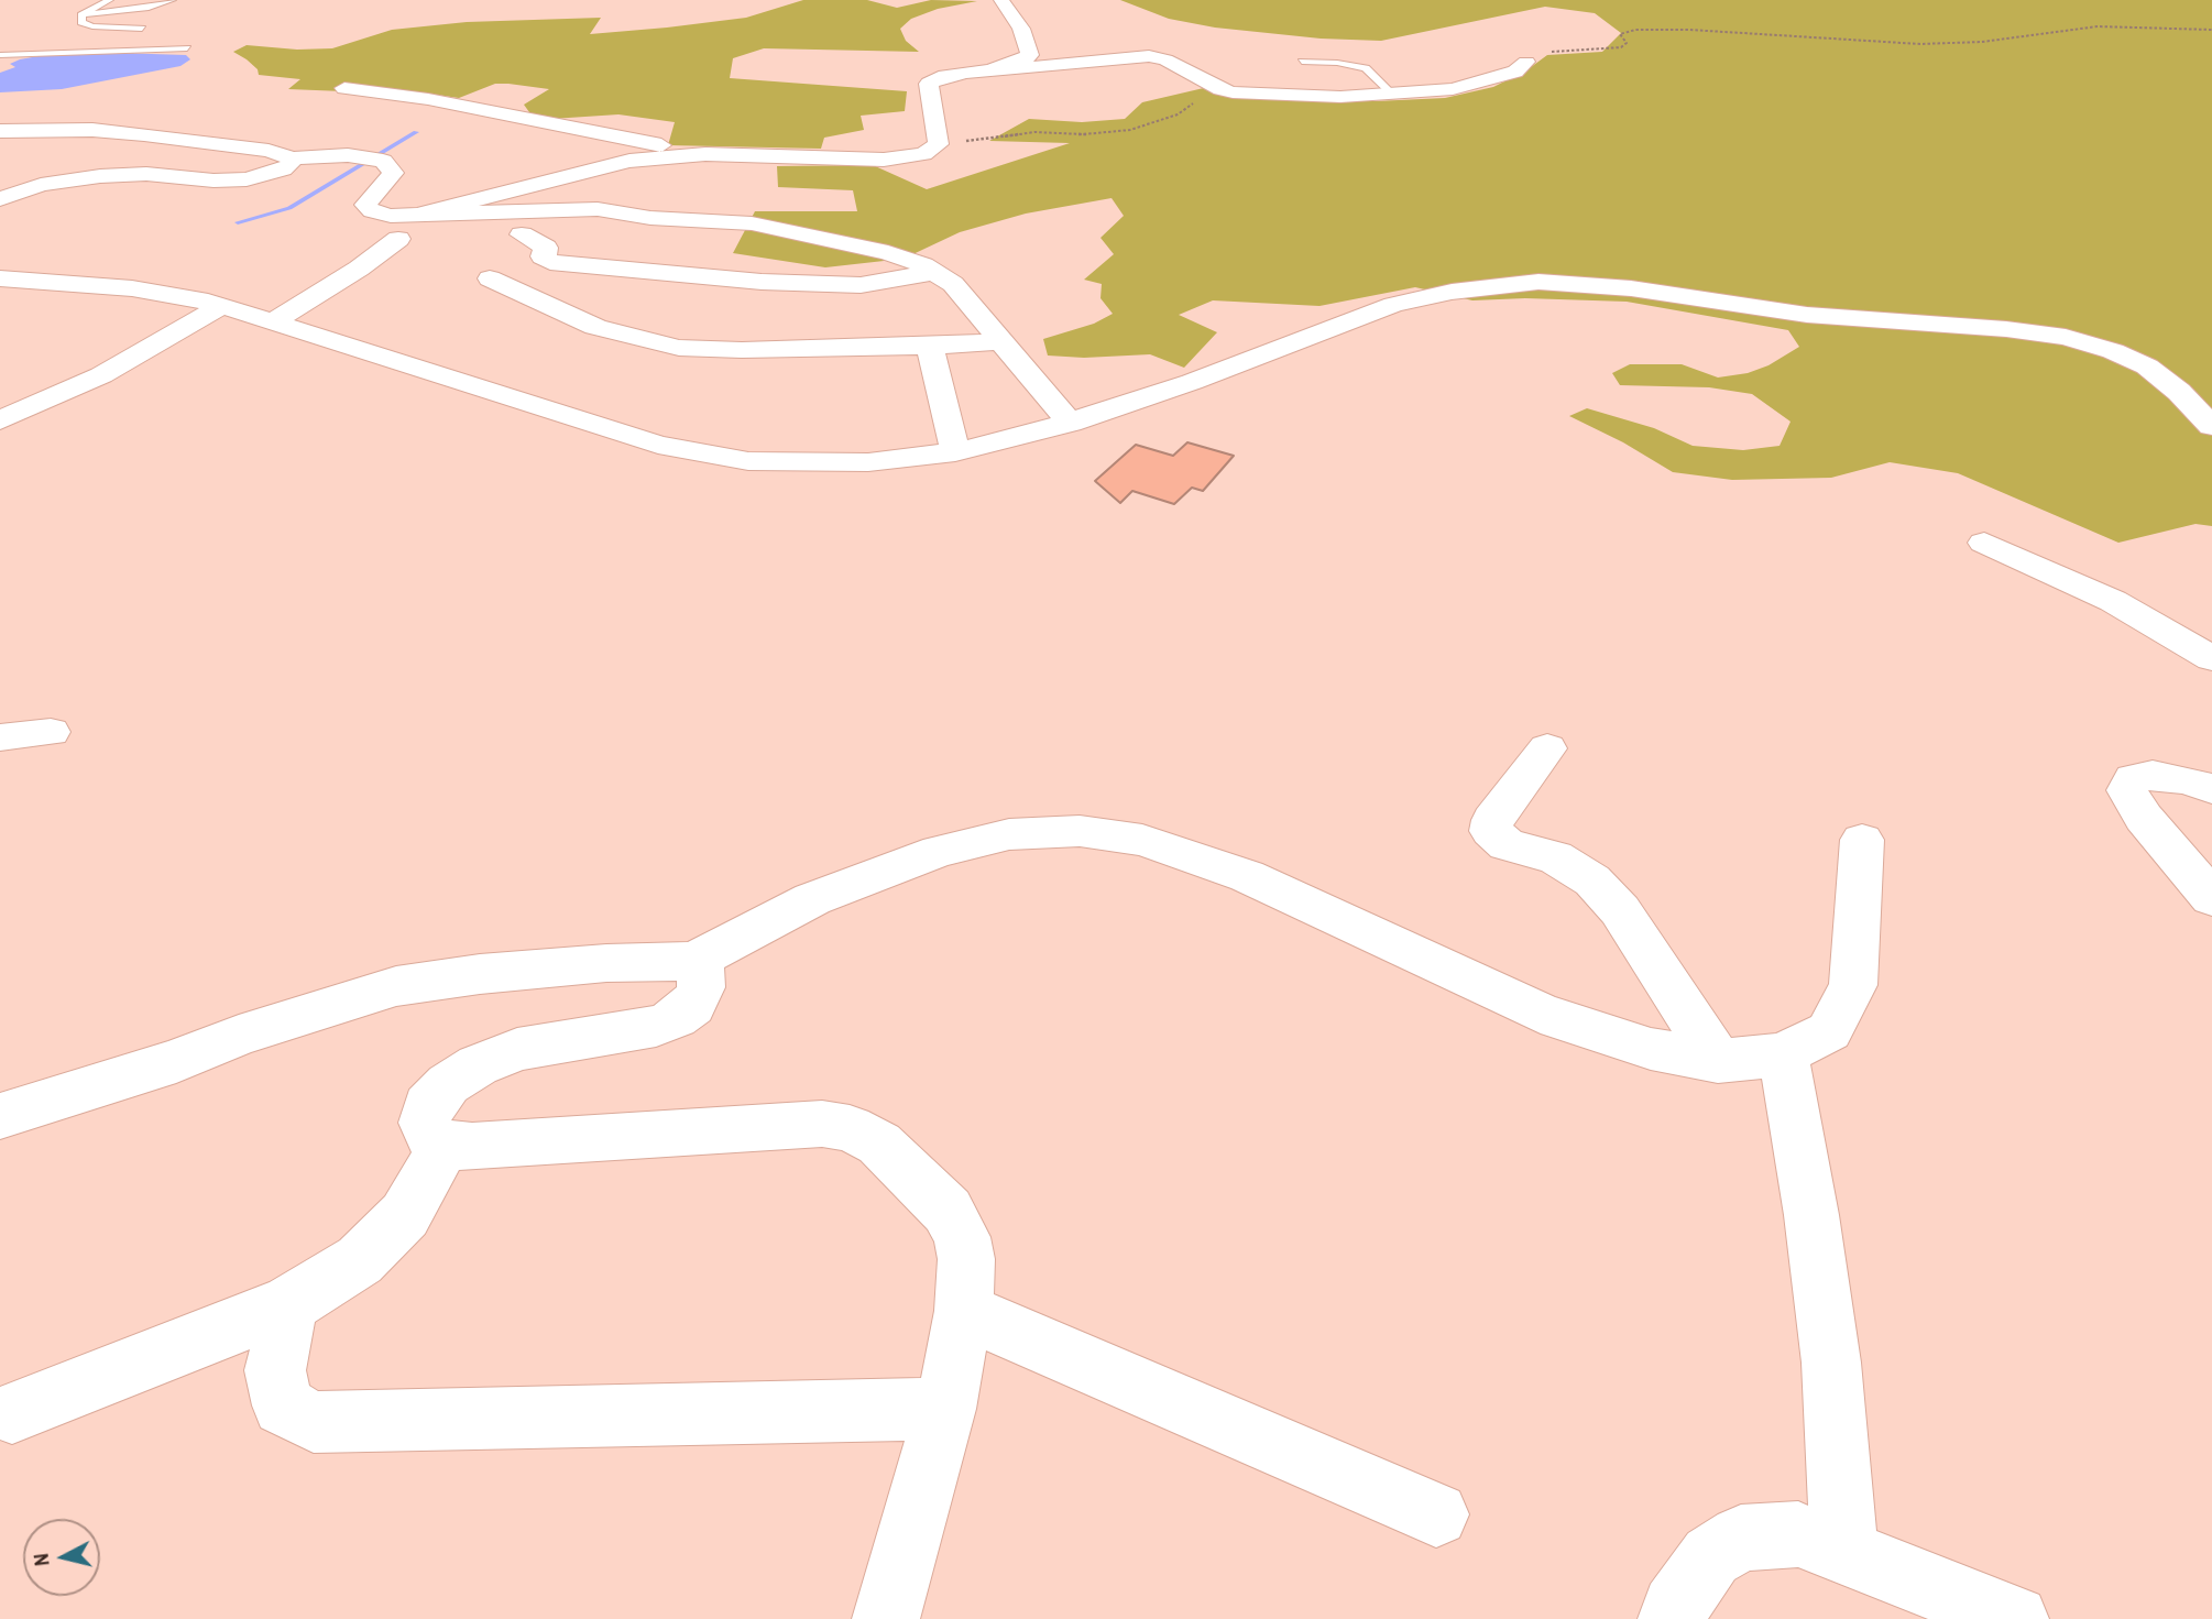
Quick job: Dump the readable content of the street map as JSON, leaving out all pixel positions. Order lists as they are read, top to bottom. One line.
{"north":"left"}
